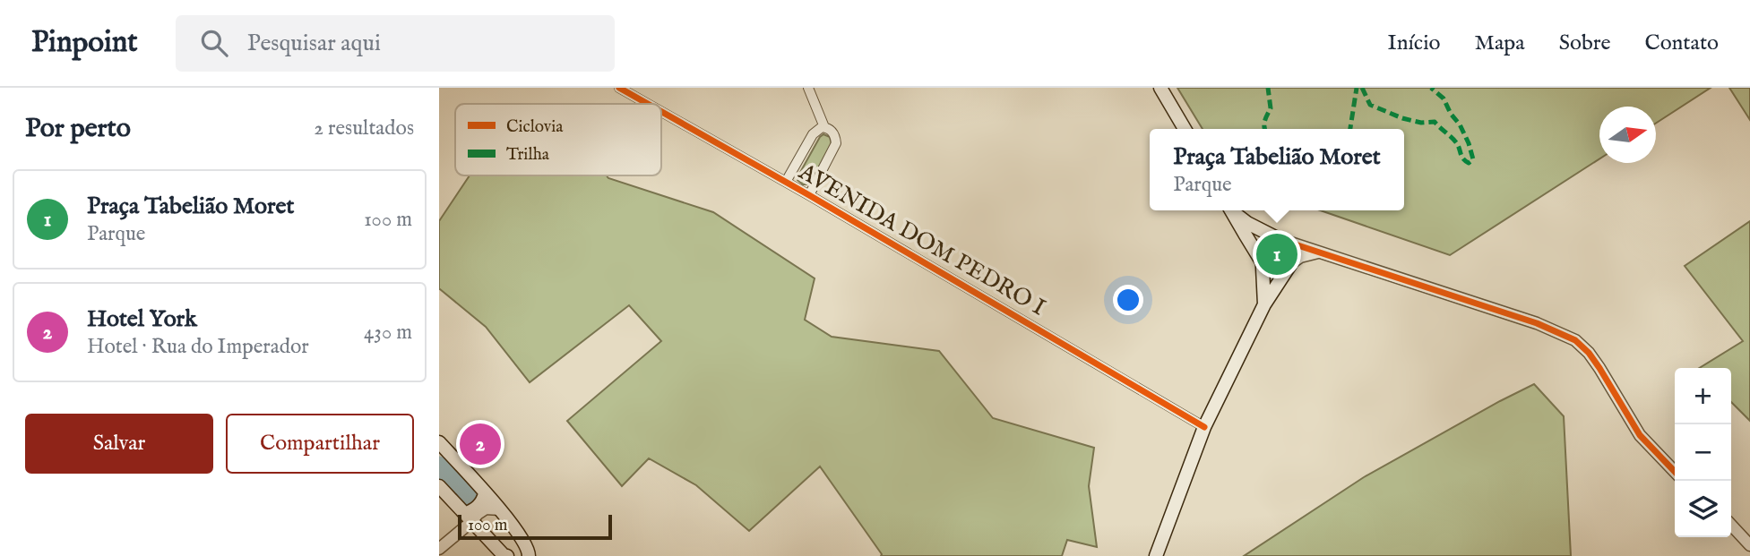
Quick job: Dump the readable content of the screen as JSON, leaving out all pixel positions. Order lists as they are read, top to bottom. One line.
{"streets":{"street":["AVENIDA DOM PEDRO I"]},"legend":["Ciclovia","Trilha"],"scale_bar":"100 m","north":"right","page":{"header":"Pinpoint","search":"Pesquisar aqui","nav":["Início","Mapa","Sobre","Contato"],"heading":["Por perto","2 resultados"],"popup":["Praça Tabelião Moret","Parque"],"list":[{"mark":"1","name":"Praça Tabelião Moret","note":"Parque","value":"100 m"},{"mark":"2","name":"Hotel York","note":"Hotel · Rua do Imperador","value":"430 m"}],"pins":["1","2"],"map_buttons":["+","−"],"buttons":["Salvar","Compartilhar"],"scale":"100 m"}}
